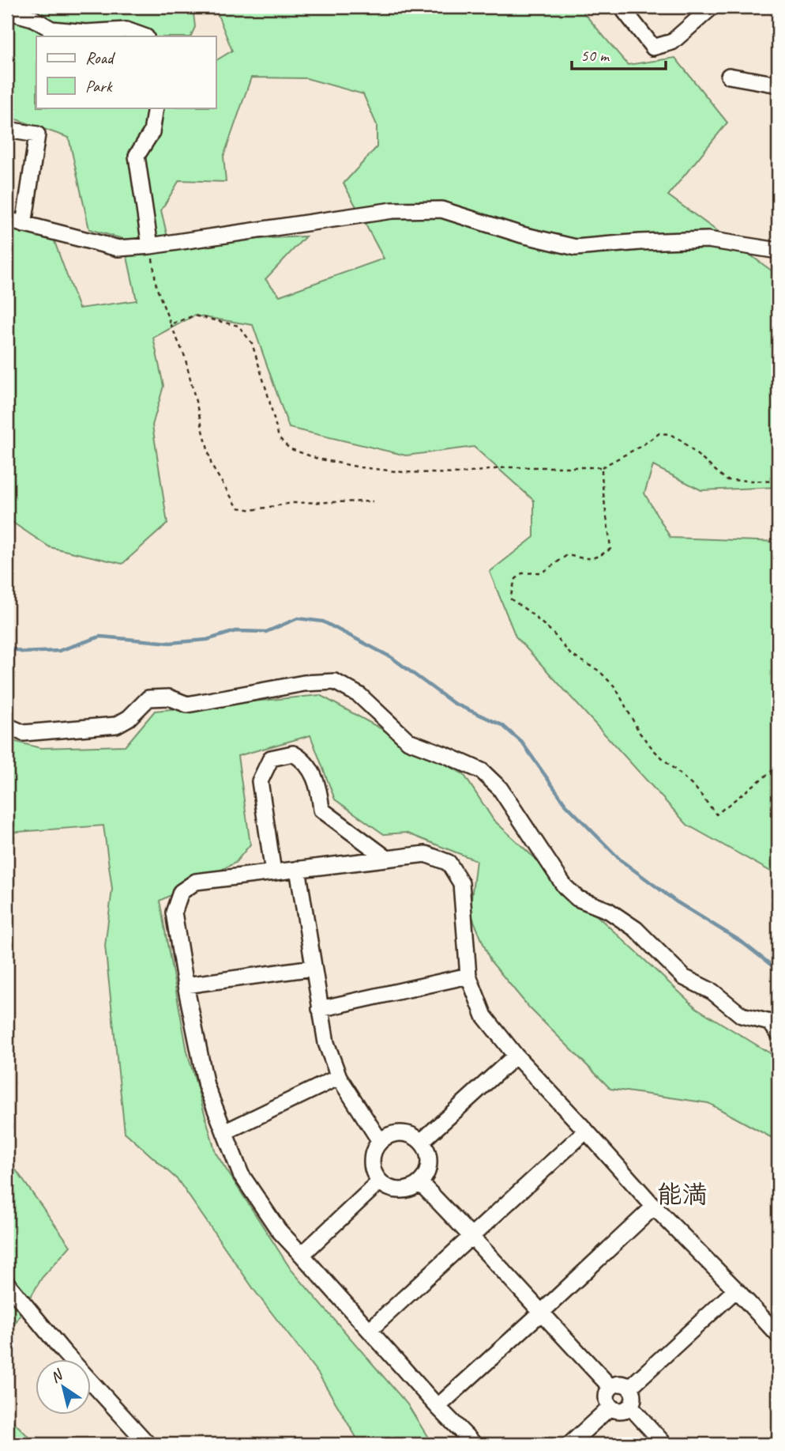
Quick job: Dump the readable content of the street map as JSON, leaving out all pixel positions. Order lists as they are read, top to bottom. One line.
{"districts":["能満"],"legend":["Road","Park"],"scale_bar":"50 m","north":"top left"}
